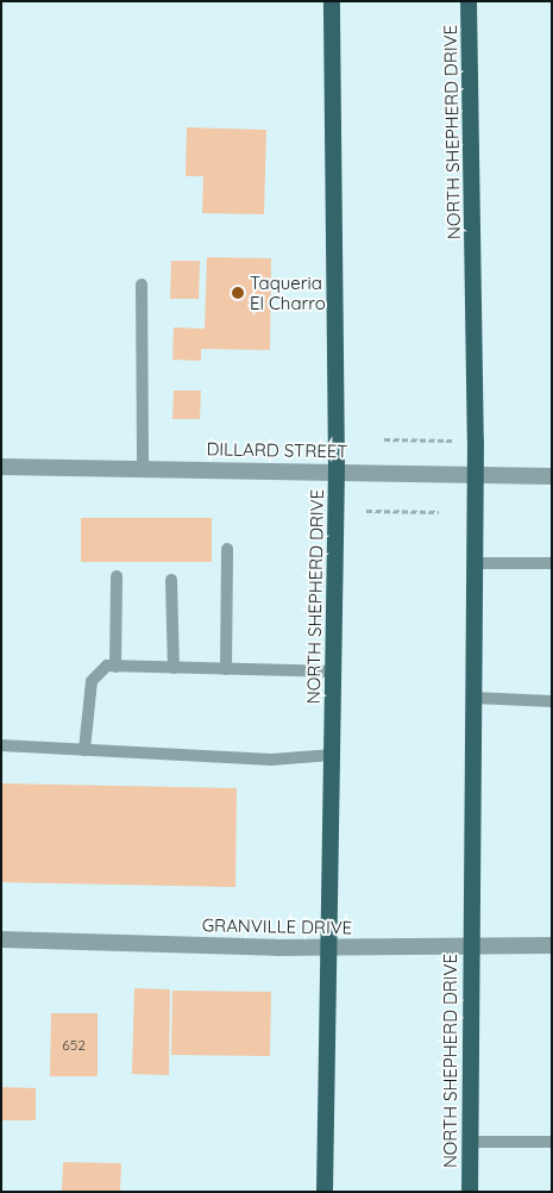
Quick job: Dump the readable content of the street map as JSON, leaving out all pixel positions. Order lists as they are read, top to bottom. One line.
{"streets":{"main road":["NORTH SHEPHERD DRIVE"],"street":["DILLARD STREET","GRANVILLE DRIVE"]},"crossings":[["NORTH SHEPHERD DRIVE","DILLARD STREET"],["NORTH SHEPHERD DRIVE","GRANVILLE DRIVE"]],"places":["Taqueria El Charro"],"house_numbers":["652"]}
